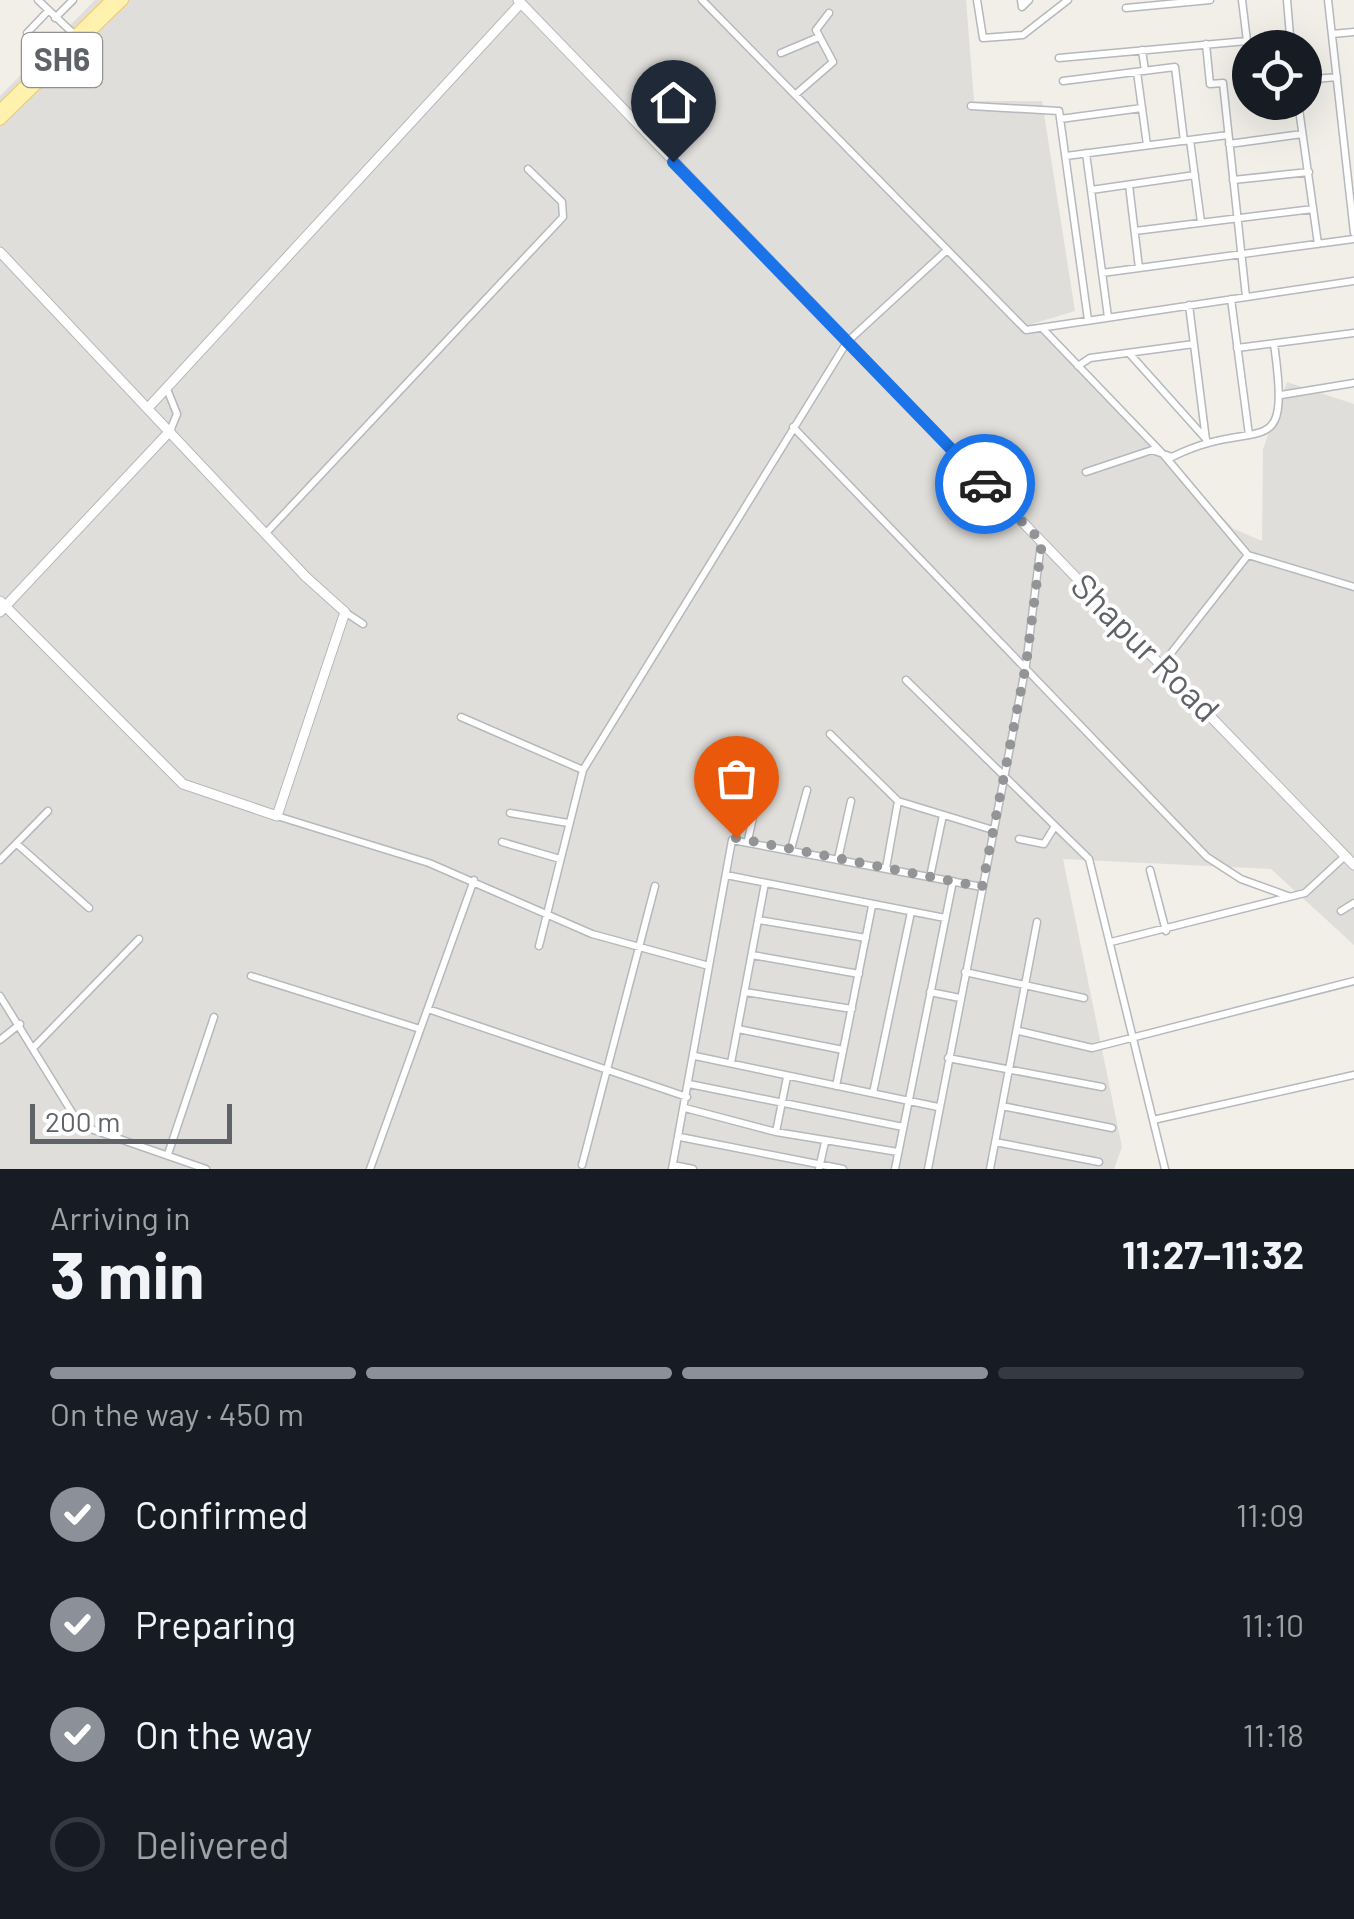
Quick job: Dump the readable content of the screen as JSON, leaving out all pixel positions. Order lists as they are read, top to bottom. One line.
{"streets":{"main road":["SH6"],"street":["Shapur Road"]},"scale_bar":"200 m","page":{"scale":"200 m","heading":["3 min","Arriving in","11:27–11:32"],"bar":"On the way · 450 m","list":[["Confirmed","11:09"],["Preparing","11:10"],["On the way","11:18"],"Delivered"]}}
